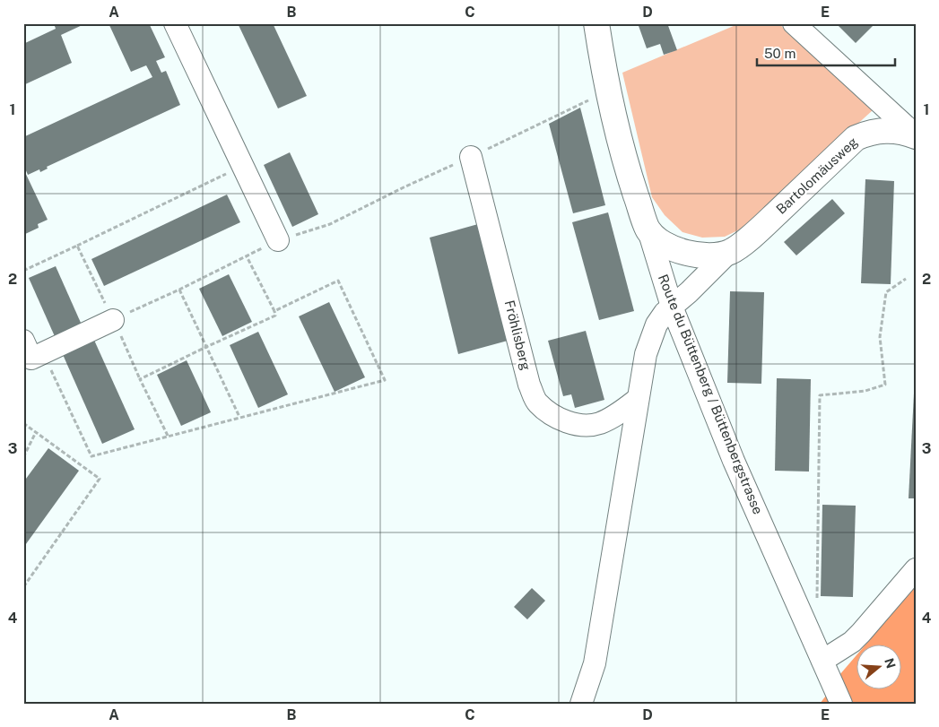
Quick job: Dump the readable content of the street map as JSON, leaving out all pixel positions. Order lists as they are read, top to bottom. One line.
{"streets":{"street":["Bartolomäusweg","Fröhlisberg","Route du Büttenberg / Büttenbergstrasse"]},"crossings":[["Bartolomäusweg","Route du Büttenberg / Büttenbergstrasse"]],"scale_bar":"50 m","north":"right","grid":{"columns":["A","B","C","D","E"],"rows":["1","2","3","4"]}}
